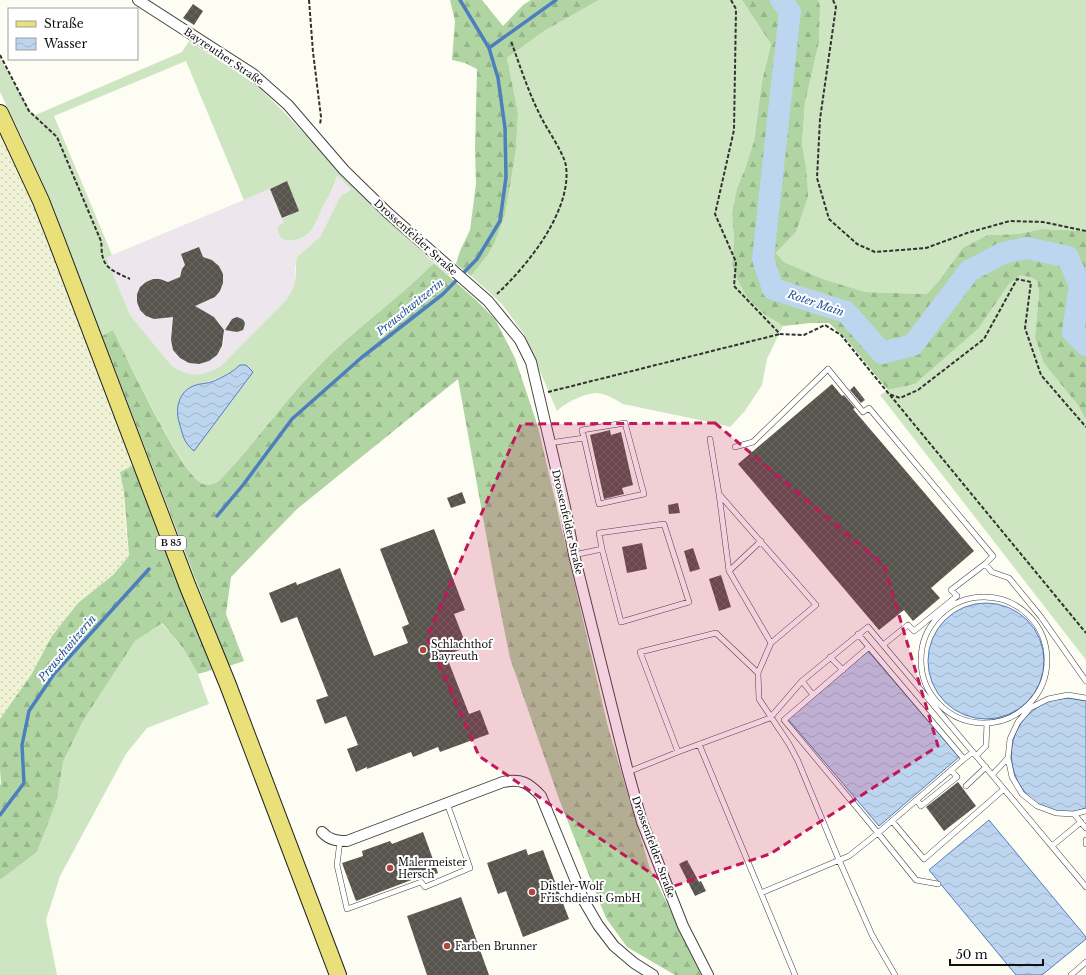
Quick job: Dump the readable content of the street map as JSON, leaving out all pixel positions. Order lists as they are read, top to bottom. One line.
{"streets":{"main road":["B 85"],"street":["Bayreuther Straße","Drossenfelder Straße"]},"crossings":[["Bayreuther Straße","Drossenfelder Straße"]],"water":["Roter Main","Preuschwitzerin"],"places":["Schlachthof Bayreuth","Malermeister Hersch","Distler-Wolf Frischdienst GmbH","Farben Brunner"],"legend":["Straße","Wasser"],"scale_bar":"50 m"}
